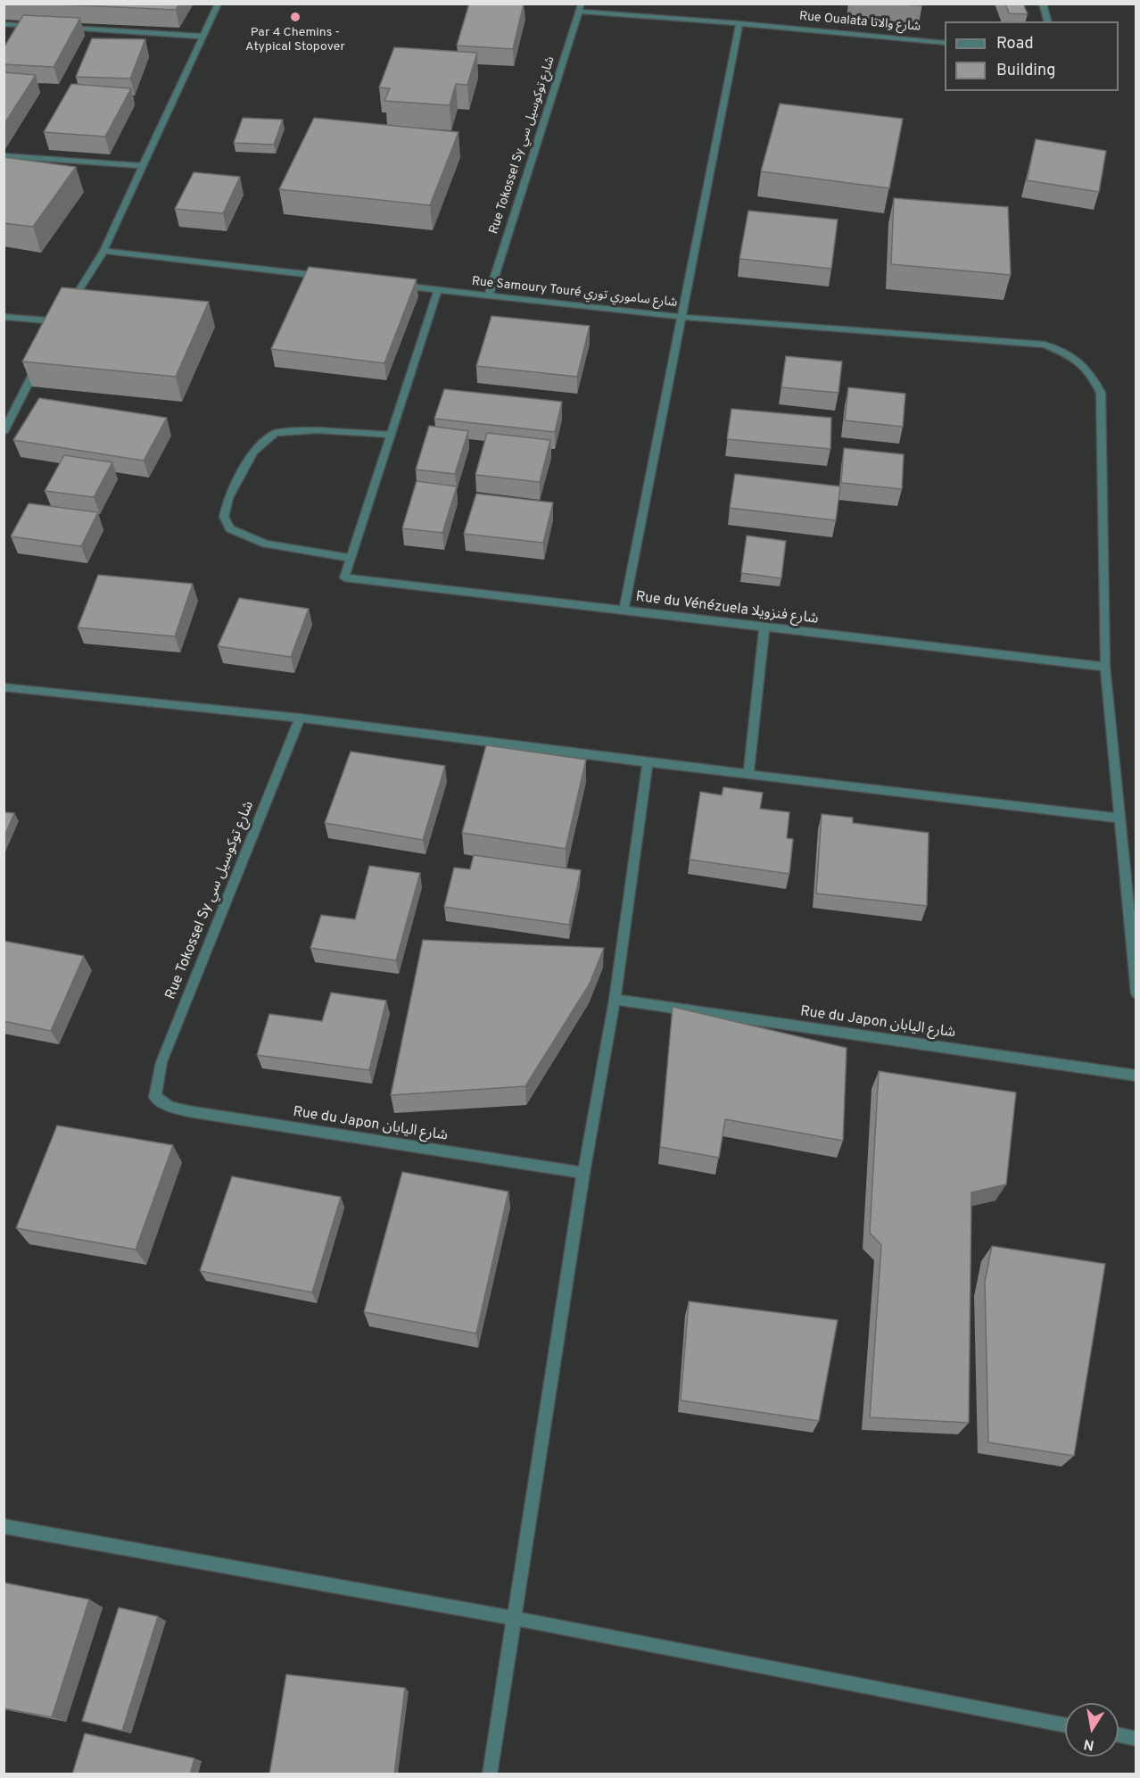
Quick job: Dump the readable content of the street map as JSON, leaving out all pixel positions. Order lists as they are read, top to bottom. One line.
{"streets":{"street":["Rue Oualata شارع والاتا","Rue Tokossel Sy شارع توكوسيل سي","Rue Samoury Touré شارع ساموري توري","Rue du Vénézuela شارع فنزويلا","Rue du Japon شارع اليابان"]},"crossings":[["Rue Oualata شارع والاتا","Rue Tokossel Sy شارع توكوسيل سي"],["Rue Tokossel Sy شارع توكوسيل سي","Rue Samoury Touré شارع ساموري توري"],["Rue Tokossel Sy شارع توكوسيل سي","Rue du Japon شارع اليابان"],["Rue Samoury Touré شارع ساموري توري","Rue du Vénézuela شارع فنزويلا"]],"places":["Par 4 Chemins - Atypical Stopover"],"legend":["Road","Building"],"north":"bottom"}
